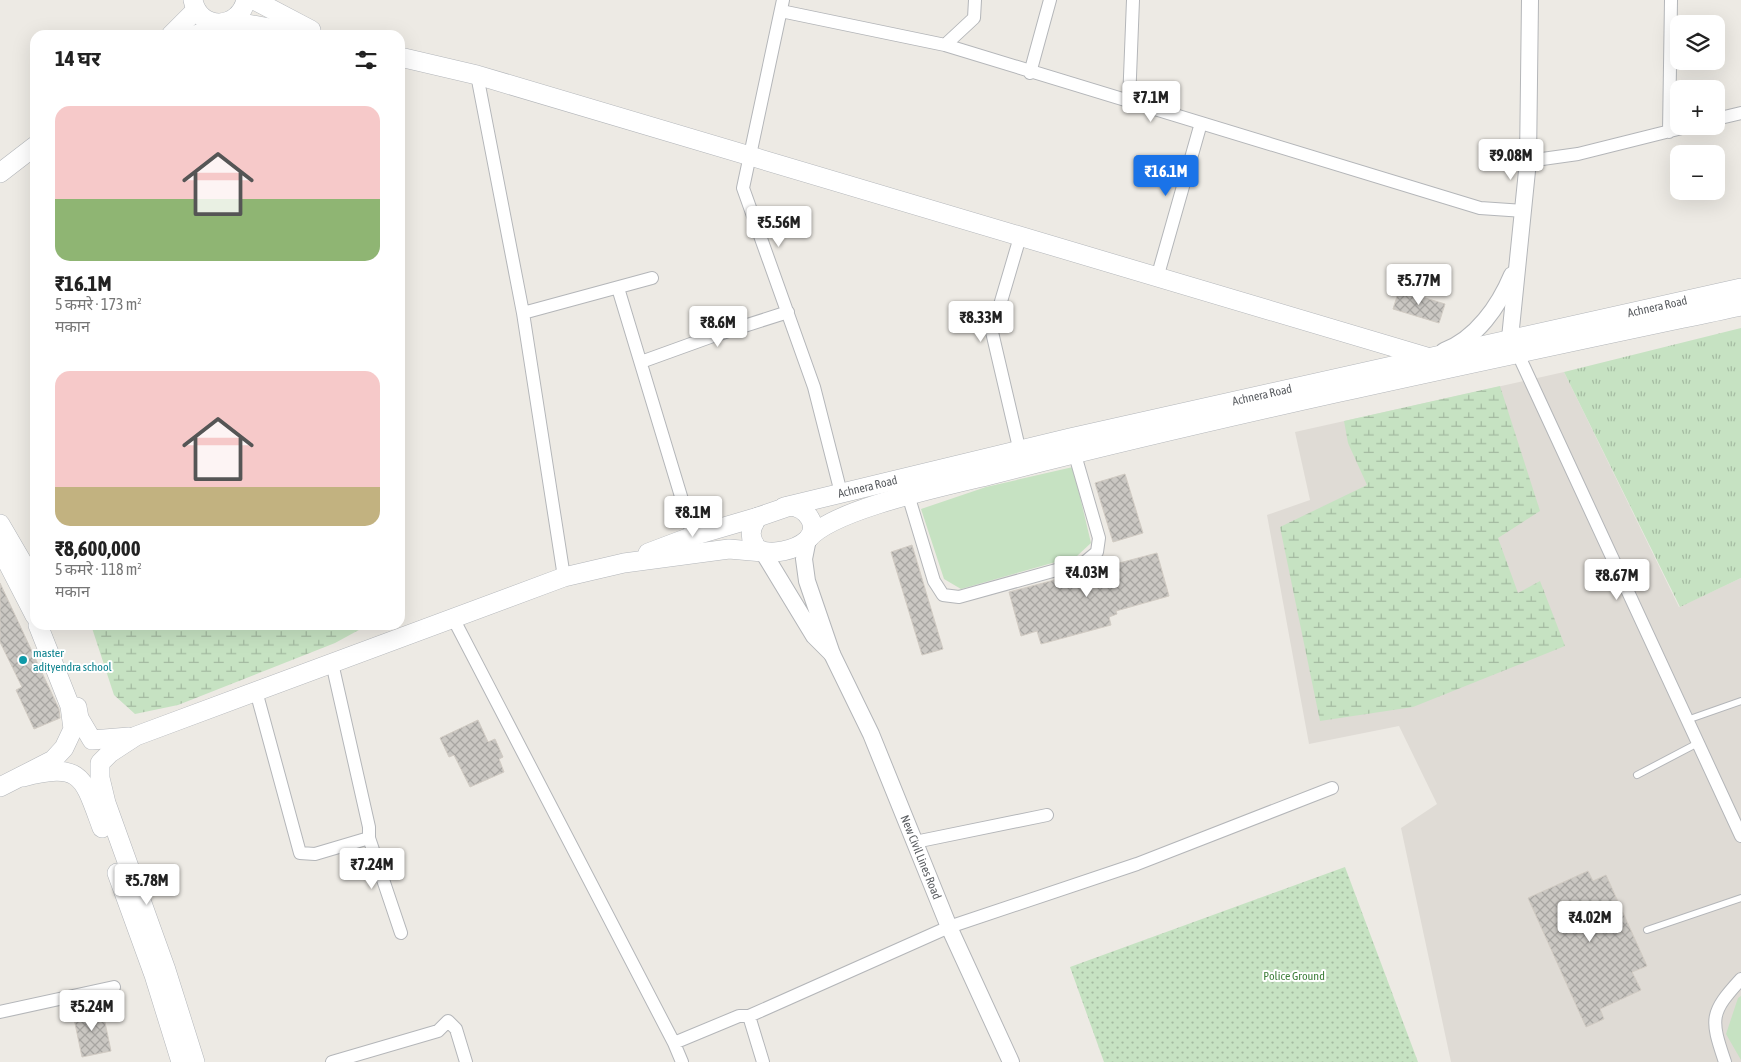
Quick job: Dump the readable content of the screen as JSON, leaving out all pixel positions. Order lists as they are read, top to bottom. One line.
{"streets":{"main road":["Achnera Road"],"street":["New Civil Lines Road"]},"parks":["Police Ground"],"places":["master adityendra school"],"page":{"map_buttons":["+","−"],"heading":"14 घर","price":["₹7.1M","₹9.08M","₹16.1M","₹5.56M","₹5.77M","₹8.33M","₹8.6M","₹8.1M","₹4.03M","₹8.67M","₹7.24M","₹5.78M","₹4.02M","₹5.24M"],"list":[{"name":"₹16.1M","note":"5 कमरे · 173 m² · मकान"},{"name":"₹8,600,000","note":"5 कमरे · 118 m² · मकान"}]}}
